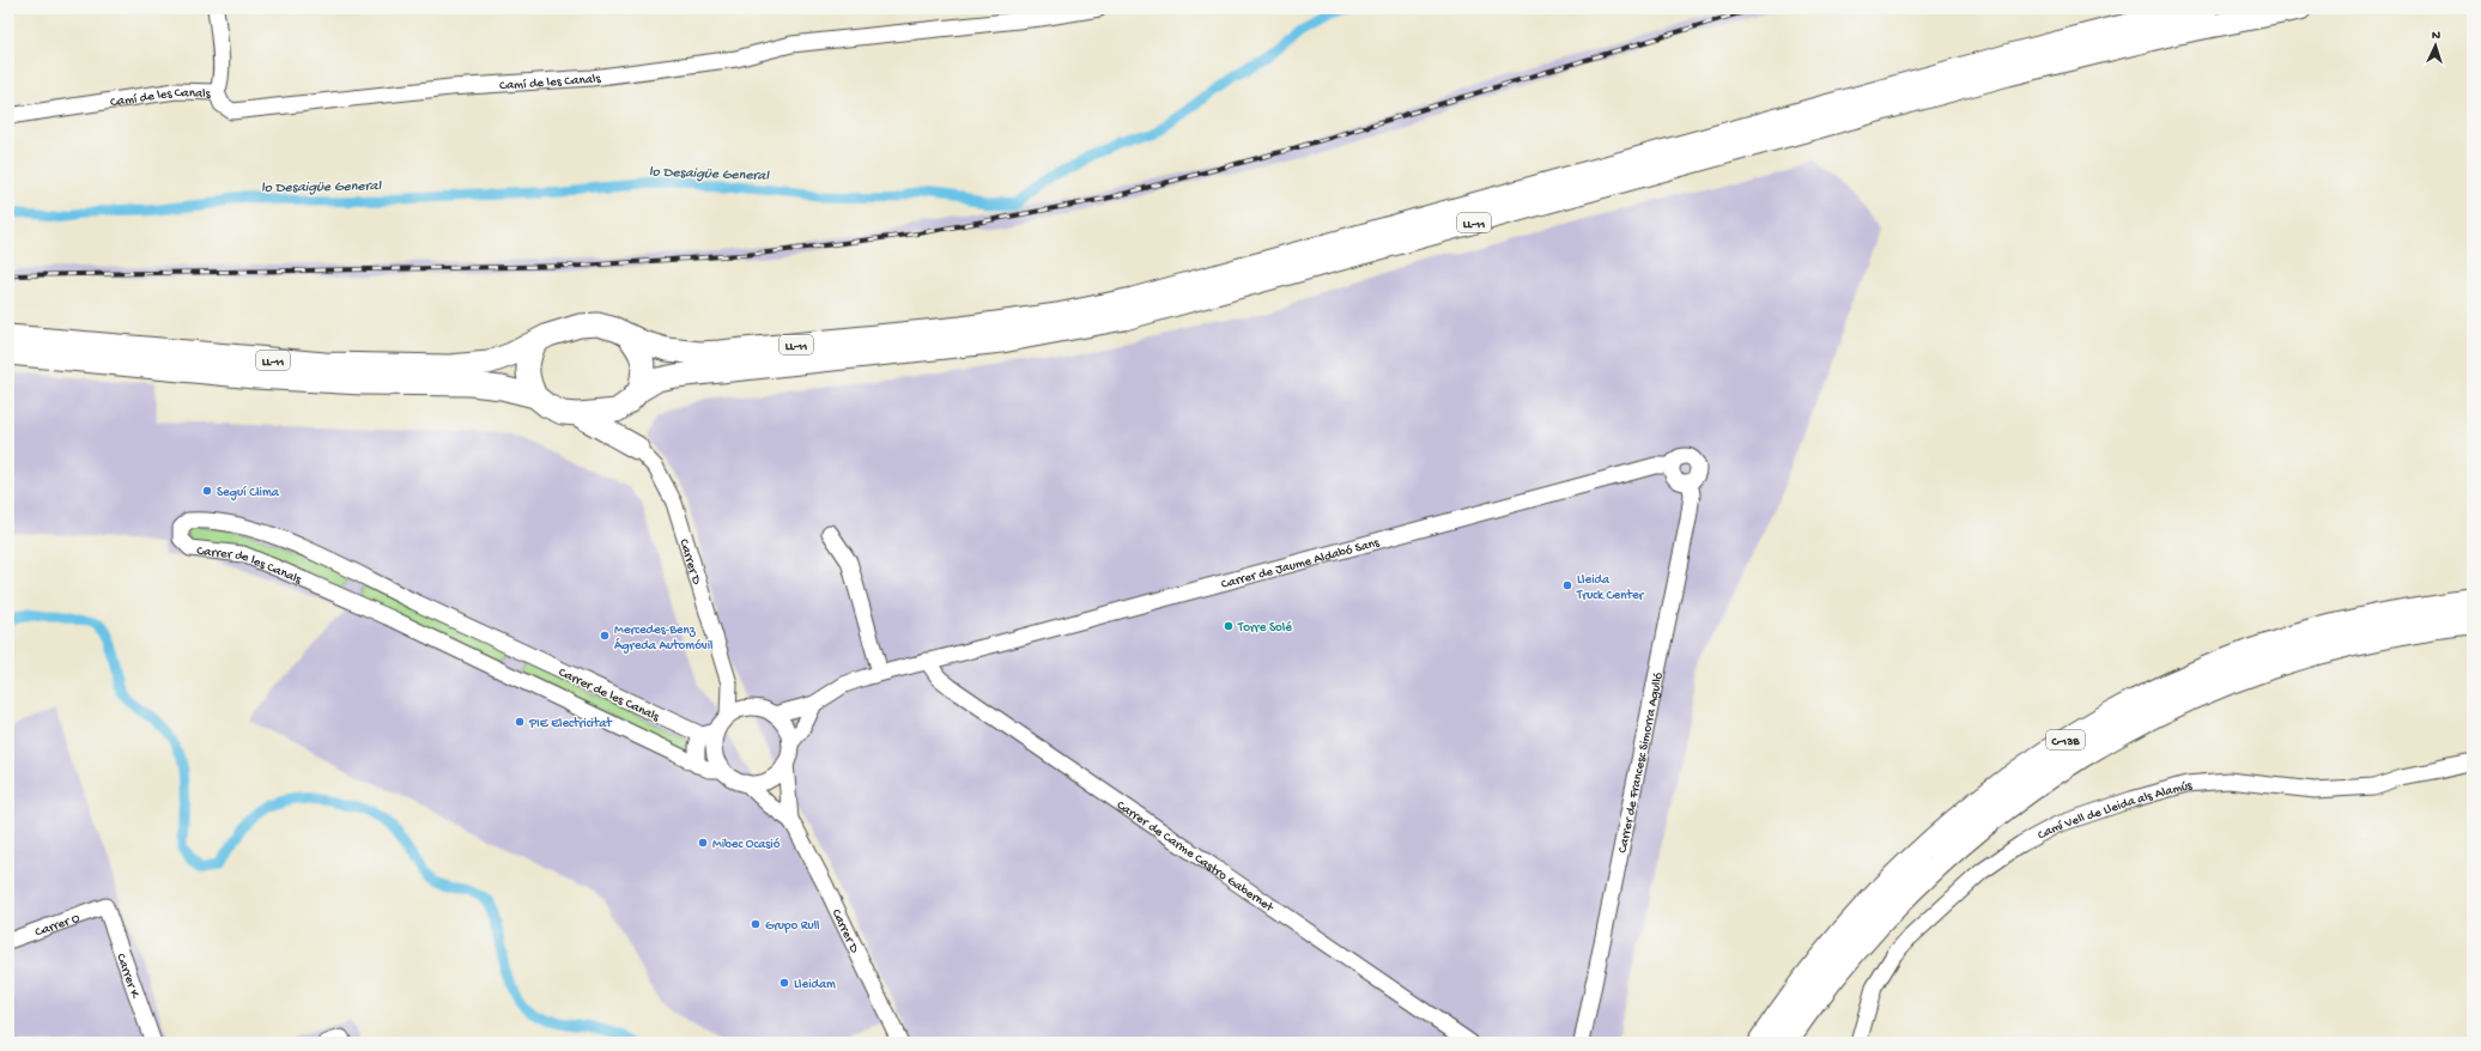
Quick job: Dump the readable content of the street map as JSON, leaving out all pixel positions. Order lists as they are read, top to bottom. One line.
{"streets":{"highway":["LL-11","C-13B"],"street":["Camí de les Canals","Carrer D","Carrer de Jaume Aldabó Sans","Carrer de les Canals","Carrer de Francesc Simorra Agulló","Camí Vell de Lleida als Alamús","Carrer de Carme Castro Gabernet","Carrer O","Carrer K"]},"crossings":[["Carrer D","Carrer de Jaume Aldabó Sans"],["Carrer D","Carrer de les Canals"],["Carrer de Jaume Aldabó Sans","Carrer de les Canals"],["Carrer de Jaume Aldabó Sans","Carrer de Francesc Simorra Agulló"],["Carrer de Jaume Aldabó Sans","Carrer de Carme Castro Gabernet"],["Carrer O","Carrer K"]],"water":["lo Desaigüe General"],"places":["Seguí Clima","Lleida Truck Center","Torre Solé","Mercedes-Benz Ágreda Automóvil","PIE Electricitat","Mibec Ocasió","Grupo Rull","Lleidam"],"north":"top"}
